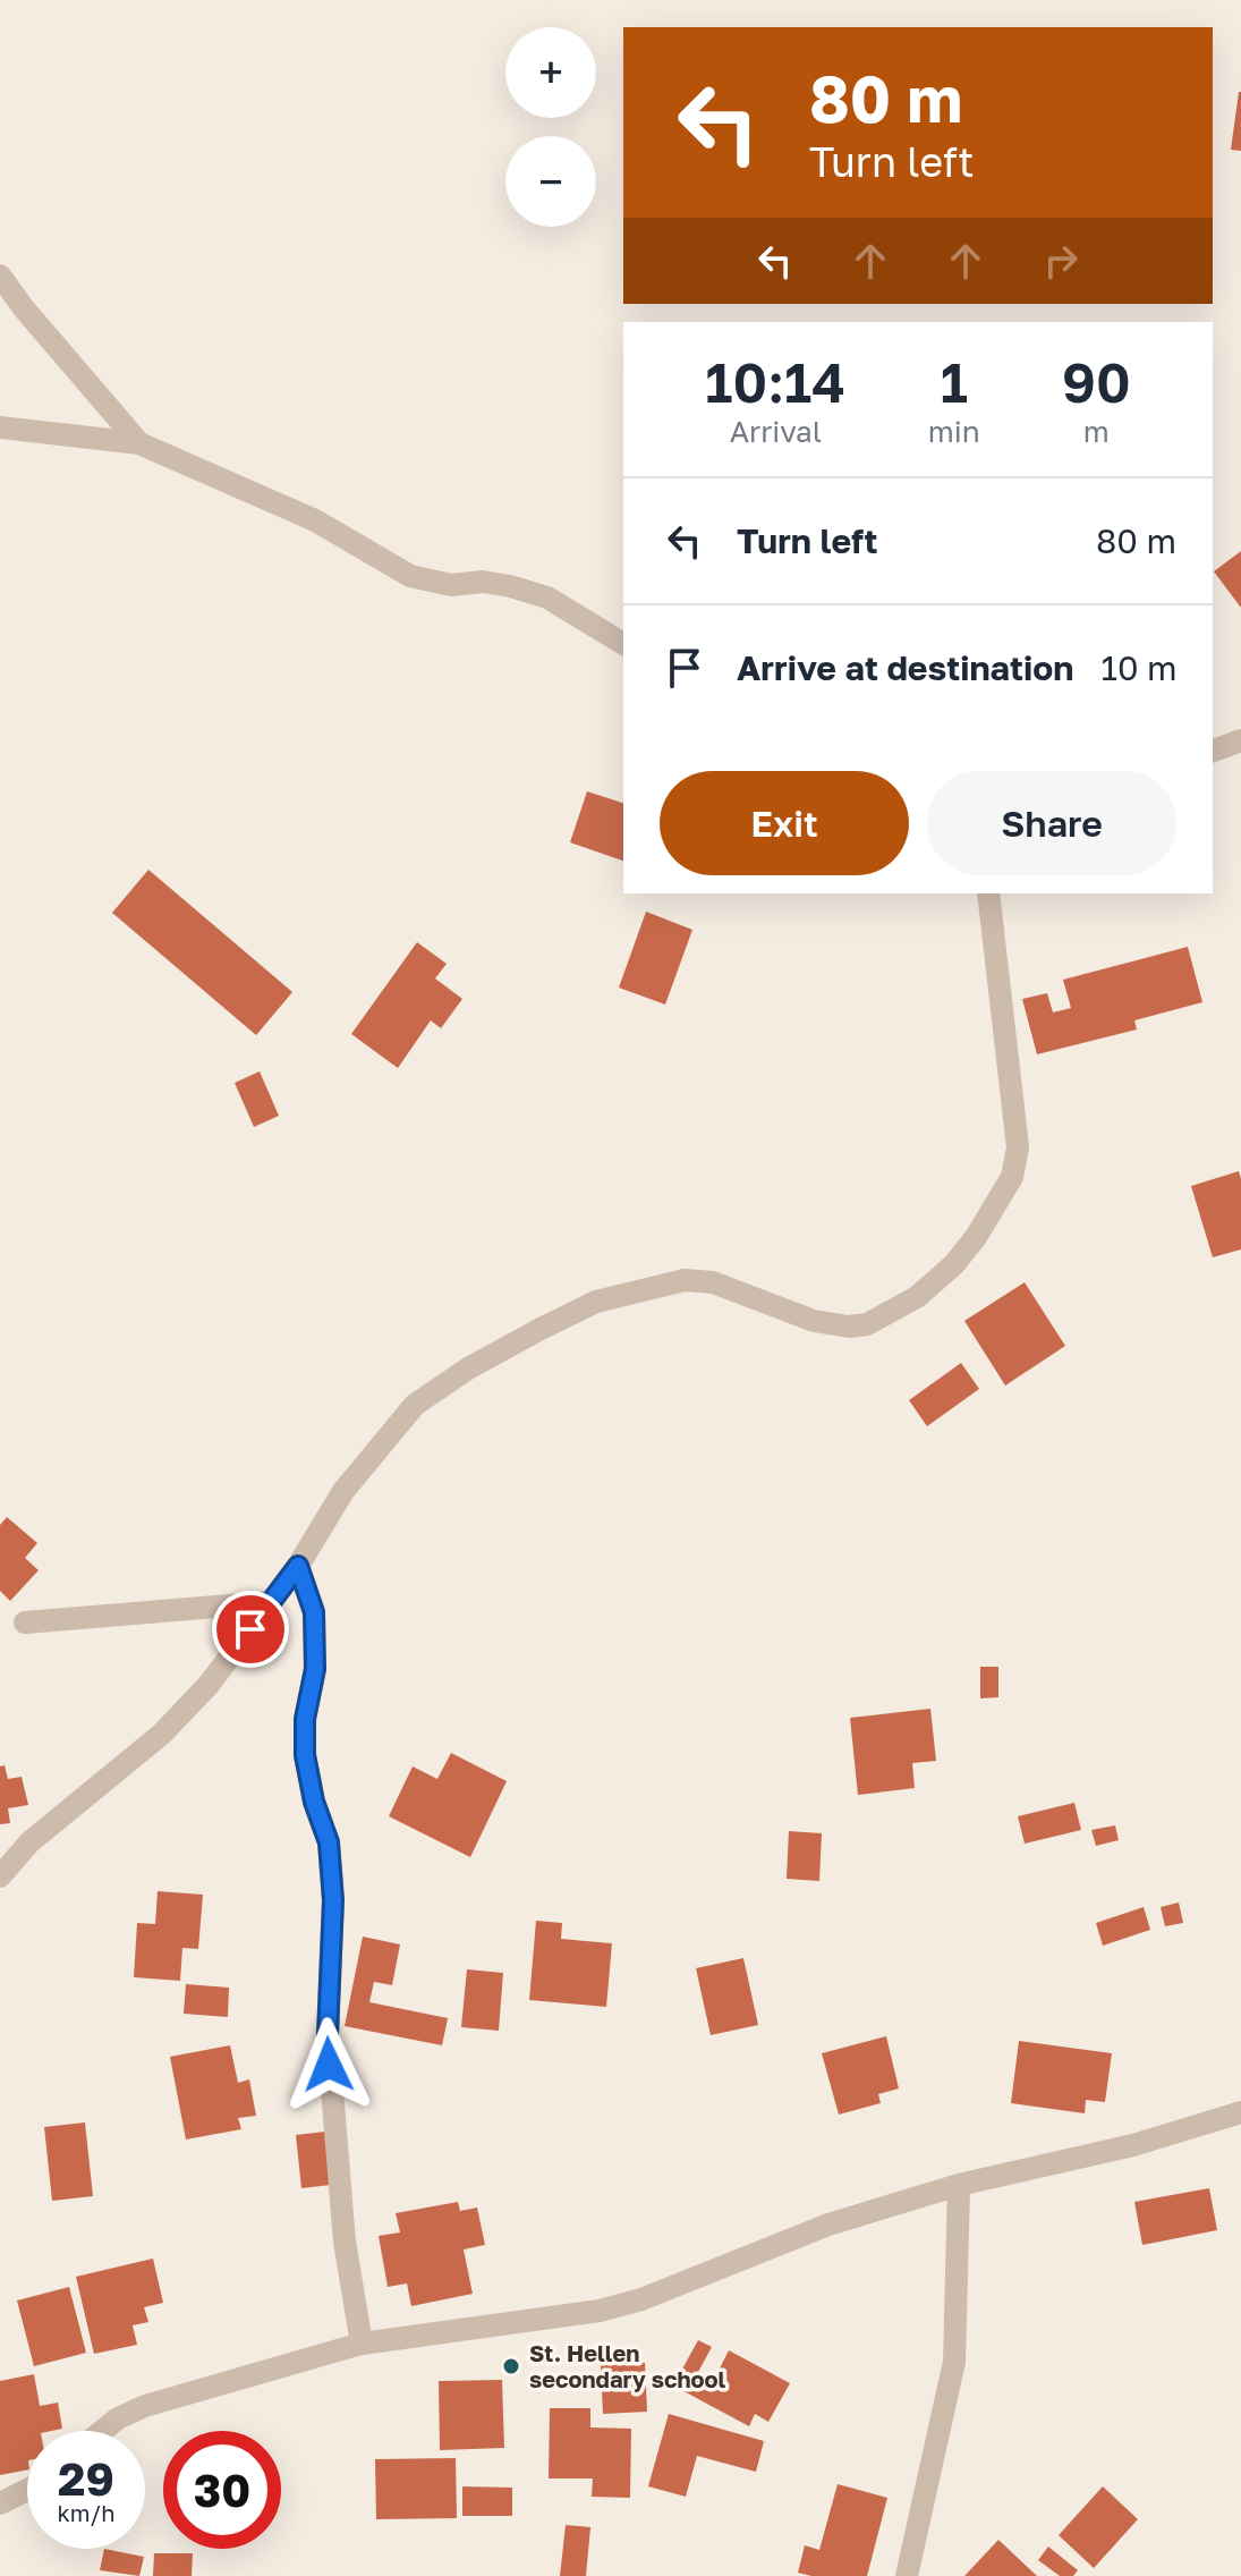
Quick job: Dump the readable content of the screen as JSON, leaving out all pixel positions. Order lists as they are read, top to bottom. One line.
{"places":["St. Hellen secondary school"],"page":{"map_buttons":["+","−"],"turn":["80 m","Turn left"],"eta":["10:14","Arrival","1","min","90","m"],"list":[{"name":"Turn left","value":"80 m"},{"name":"Arrive at destination","value":"10 m"}],"buttons":["Exit","Share"],"speed":"29 km/h","limit":"30"}}
